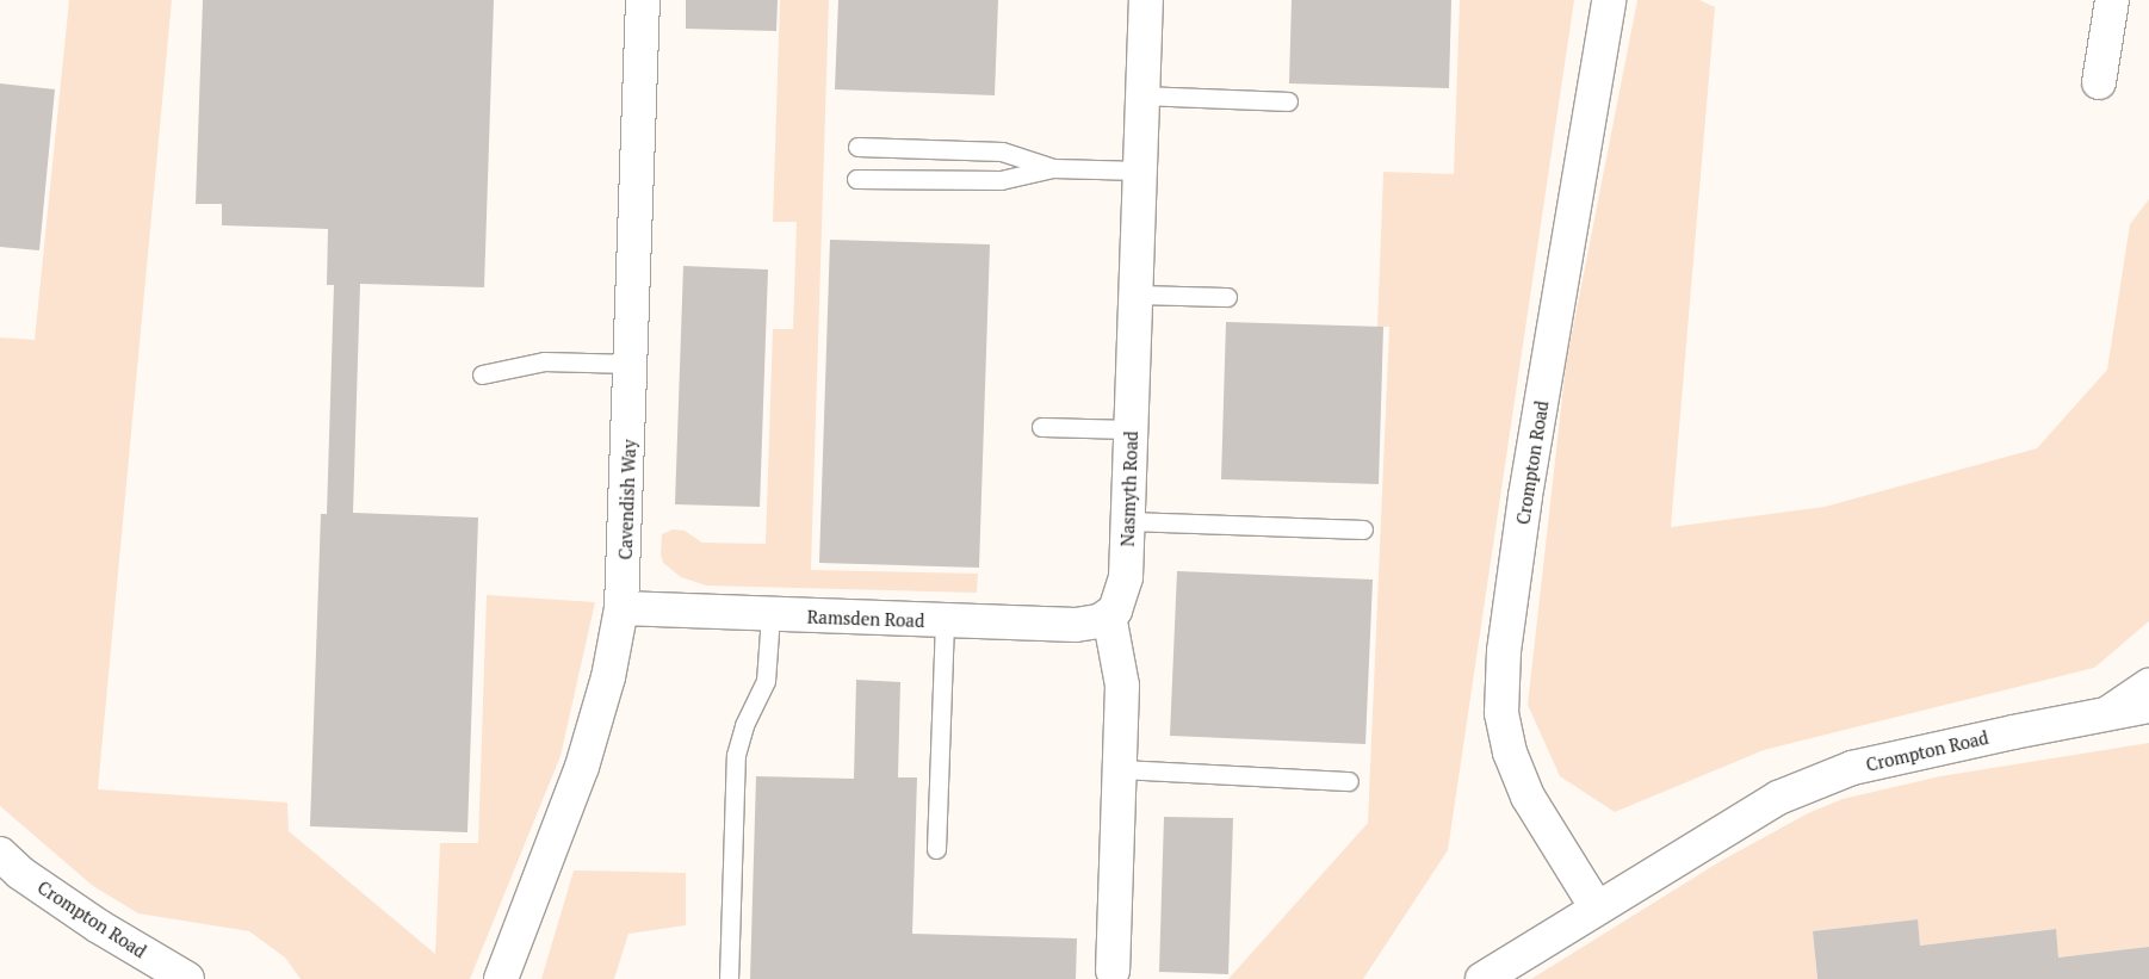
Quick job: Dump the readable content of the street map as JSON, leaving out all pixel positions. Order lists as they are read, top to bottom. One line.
{"streets":{"street":["Crompton Road","Nasmyth Road","Cavendish Way","Ramsden Road"]},"crossings":[["Nasmyth Road","Ramsden Road"],["Cavendish Way","Ramsden Road"]]}
